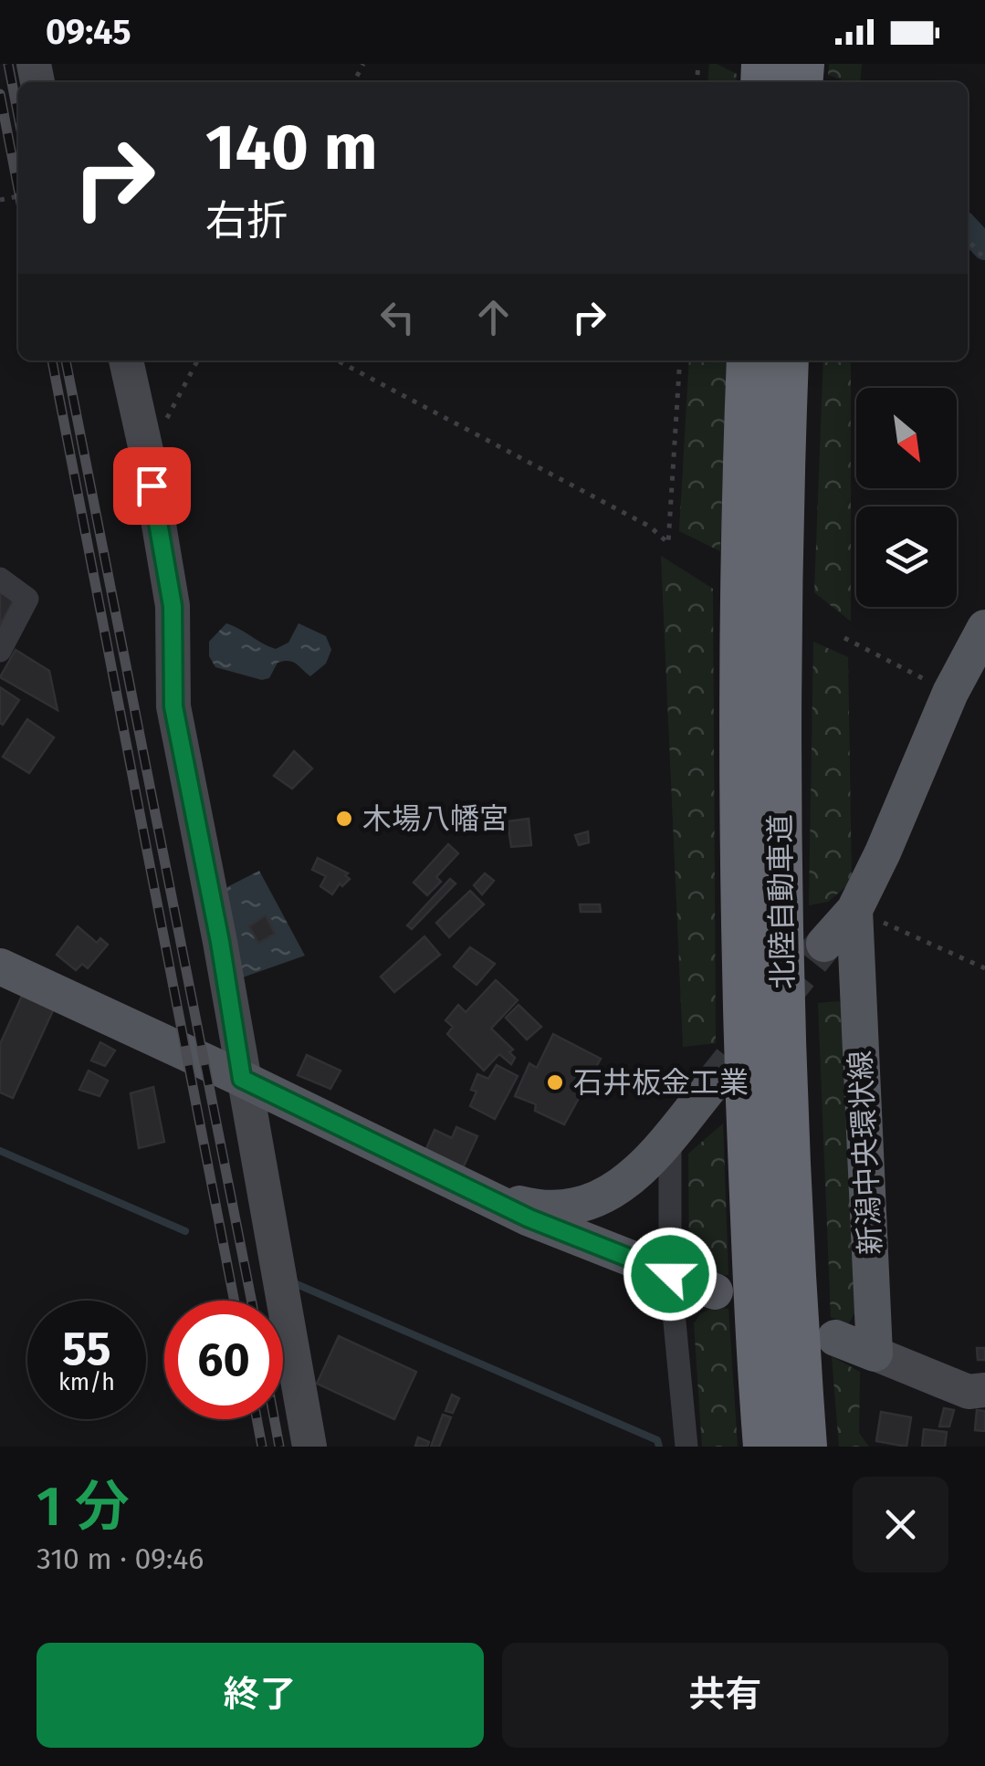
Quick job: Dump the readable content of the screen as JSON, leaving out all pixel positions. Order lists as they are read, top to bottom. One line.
{"streets":{"highway":["北陸自動車道"],"main road":["新潟中央環状線"]},"places":["木場八幡宮","石井板金工業"],"north":"bottom right","page":{"status":"09:45","turn":["140 m","右折"],"speed":"55 km/h","limit":"60","heading":["1 分","310 m · 09:46"],"buttons":["終了","共有"]}}
